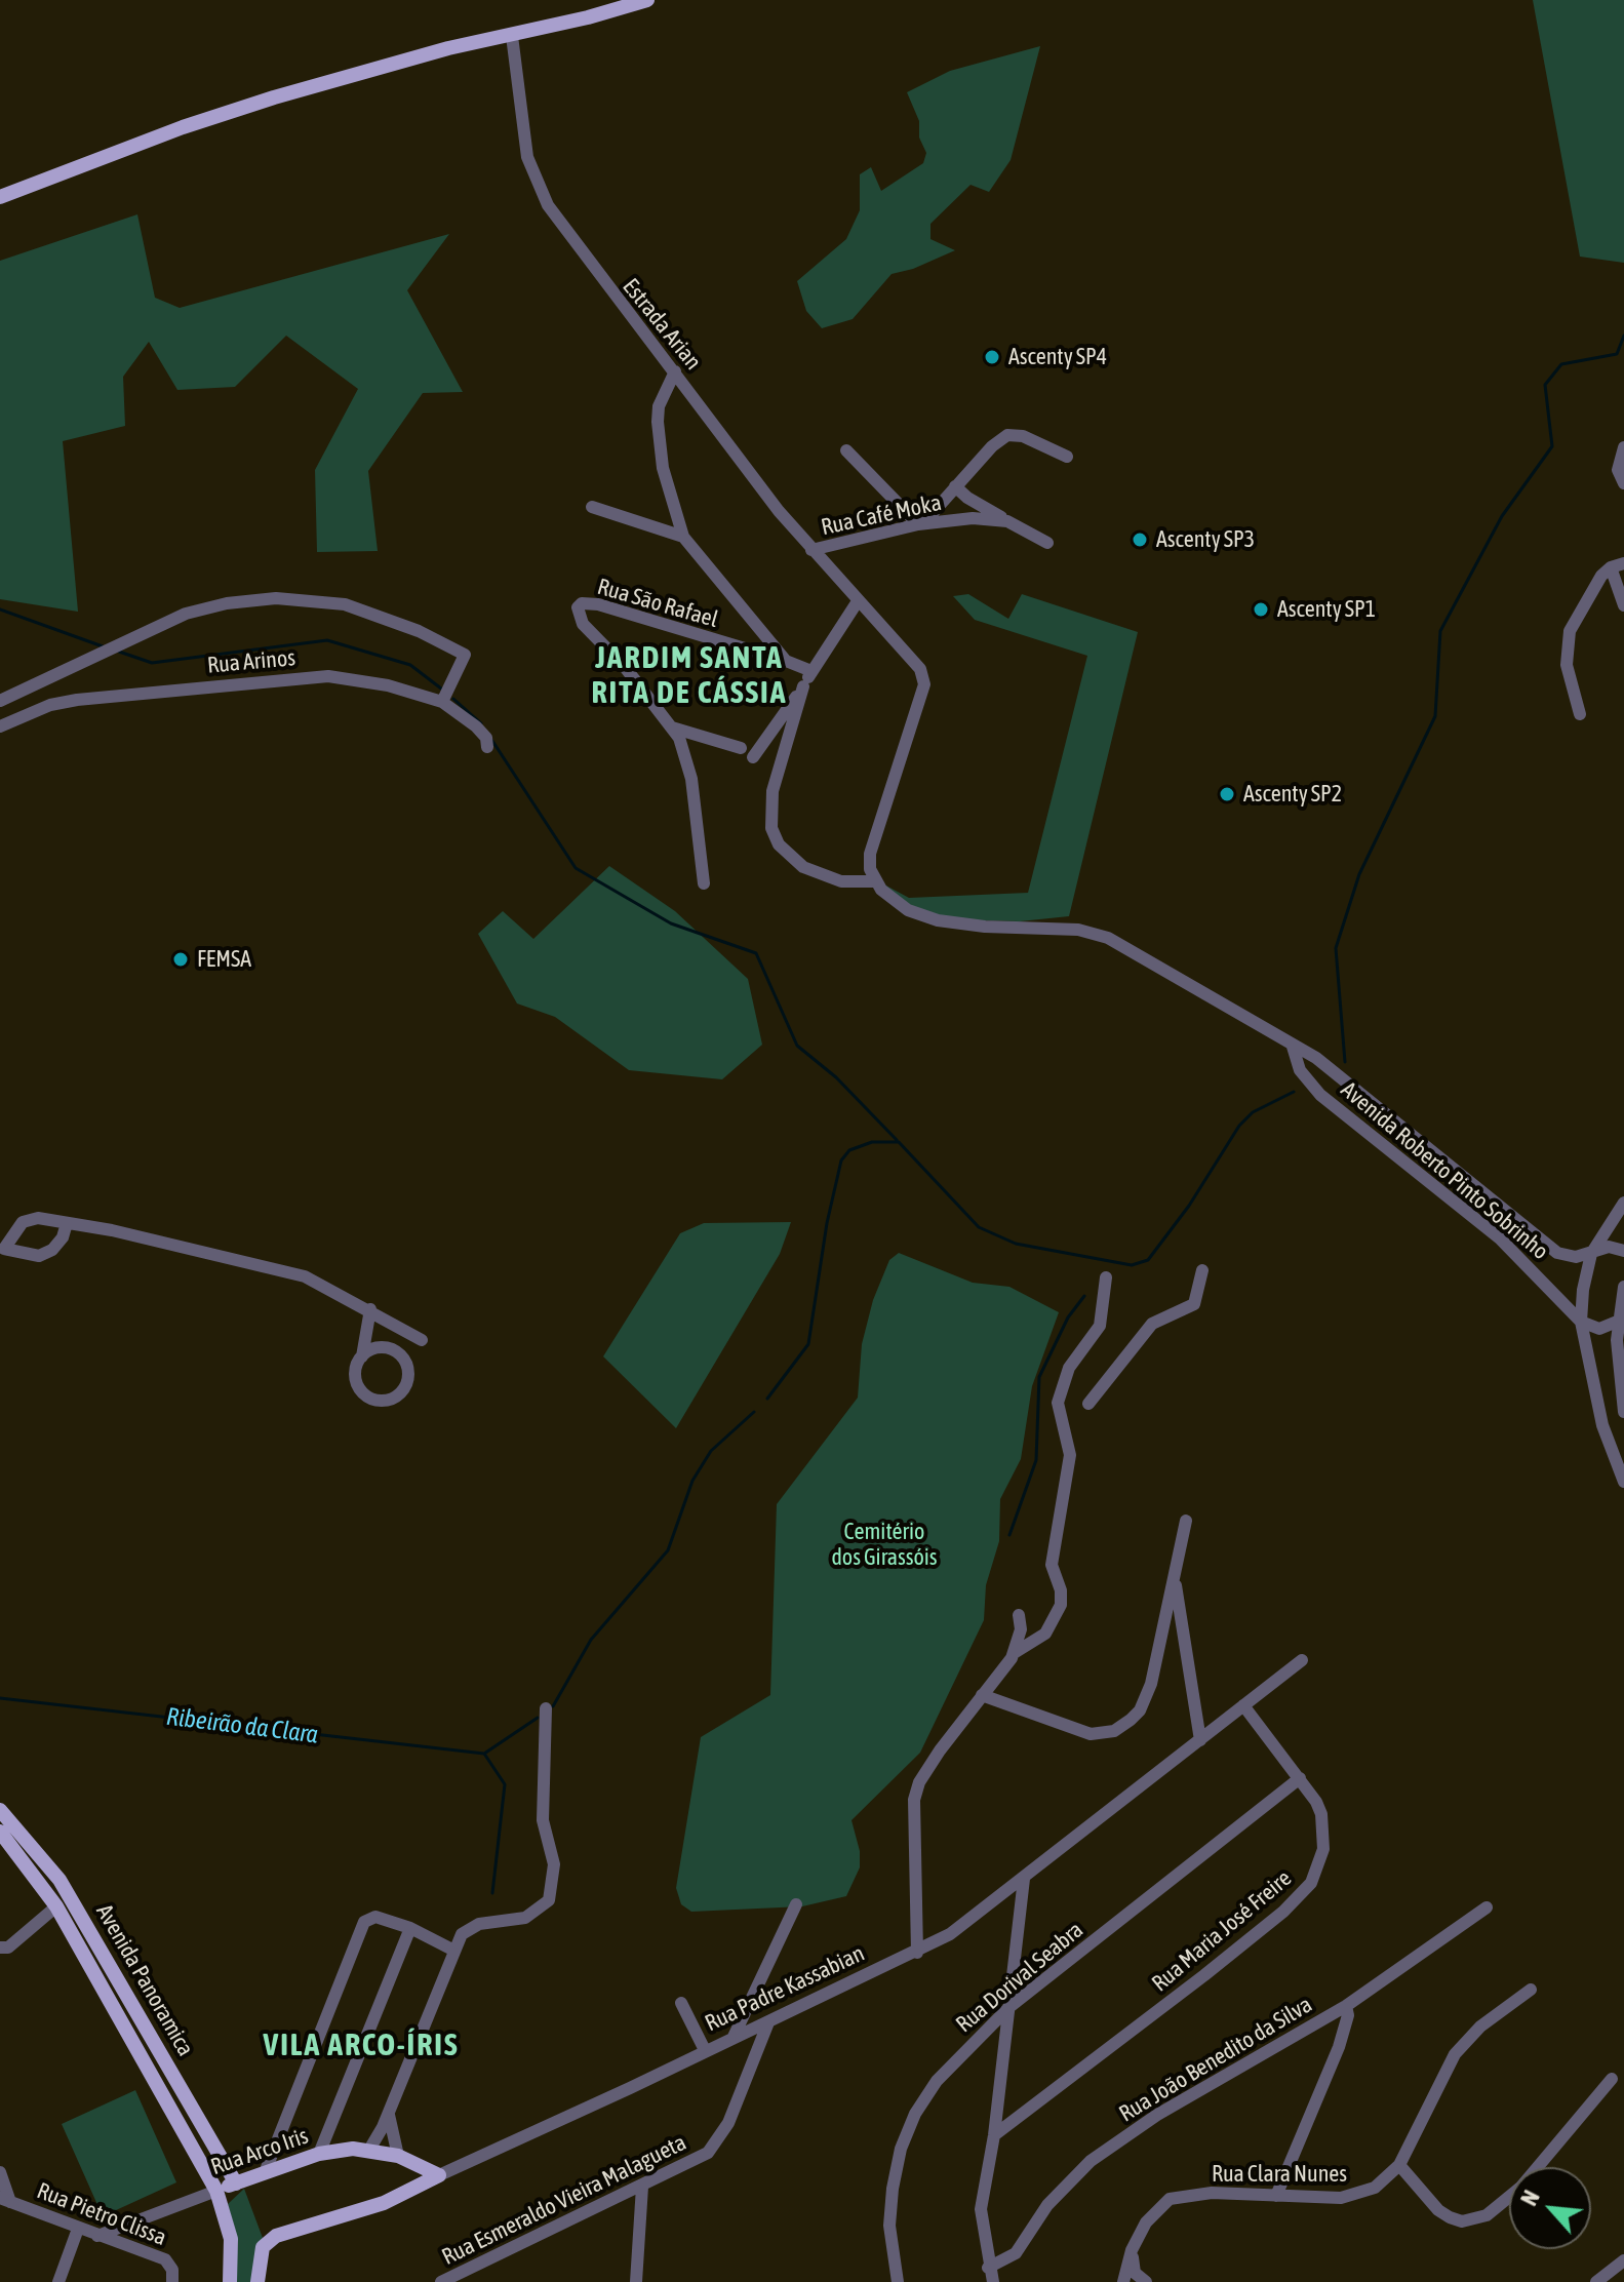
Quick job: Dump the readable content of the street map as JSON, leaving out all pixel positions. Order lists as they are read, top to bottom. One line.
{"streets":{"main road":["Avenida Panoramica","Rua Padre Kassabian","Rua Arco Iris"],"street":["Estrada Arian","Rua Café Moka","Rua São Rafael","Rua Arinos","Avenida Roberto Pinto Sobrinho","Rua Maria José Freire","Rua Dorival Seabra","Rua João Benedito da Silva","Rua Clara Nunes","Rua Esmeraldo Vieira Malagueta","Rua Pietro Clissa"]},"crossings":[["Estrada Arian","Rua Café Moka"],["Rua Maria José Freire","Rua Dorival Seabra"],["Rua Maria José Freire","Rua Padre Kassabian"],["Avenida Panoramica","Rua Arco Iris"],["Rua Padre Kassabian","Rua Arco Iris"],["Rua Padre Kassabian","Rua Esmeraldo Vieira Malagueta"],["Rua Arco Iris","Rua Pietro Clissa"]],"districts":["JARDIM SANTA RITA DE CÁSSIA","VILA ARCO-ÍRIS"],"water":["Ribeirão da Clara"],"parks":["Cemitério dos Girassóis"],"places":["Ascenty SP4","Ascenty SP3","Ascenty SP1","Ascenty SP2","FEMSA"],"north":"top left"}
